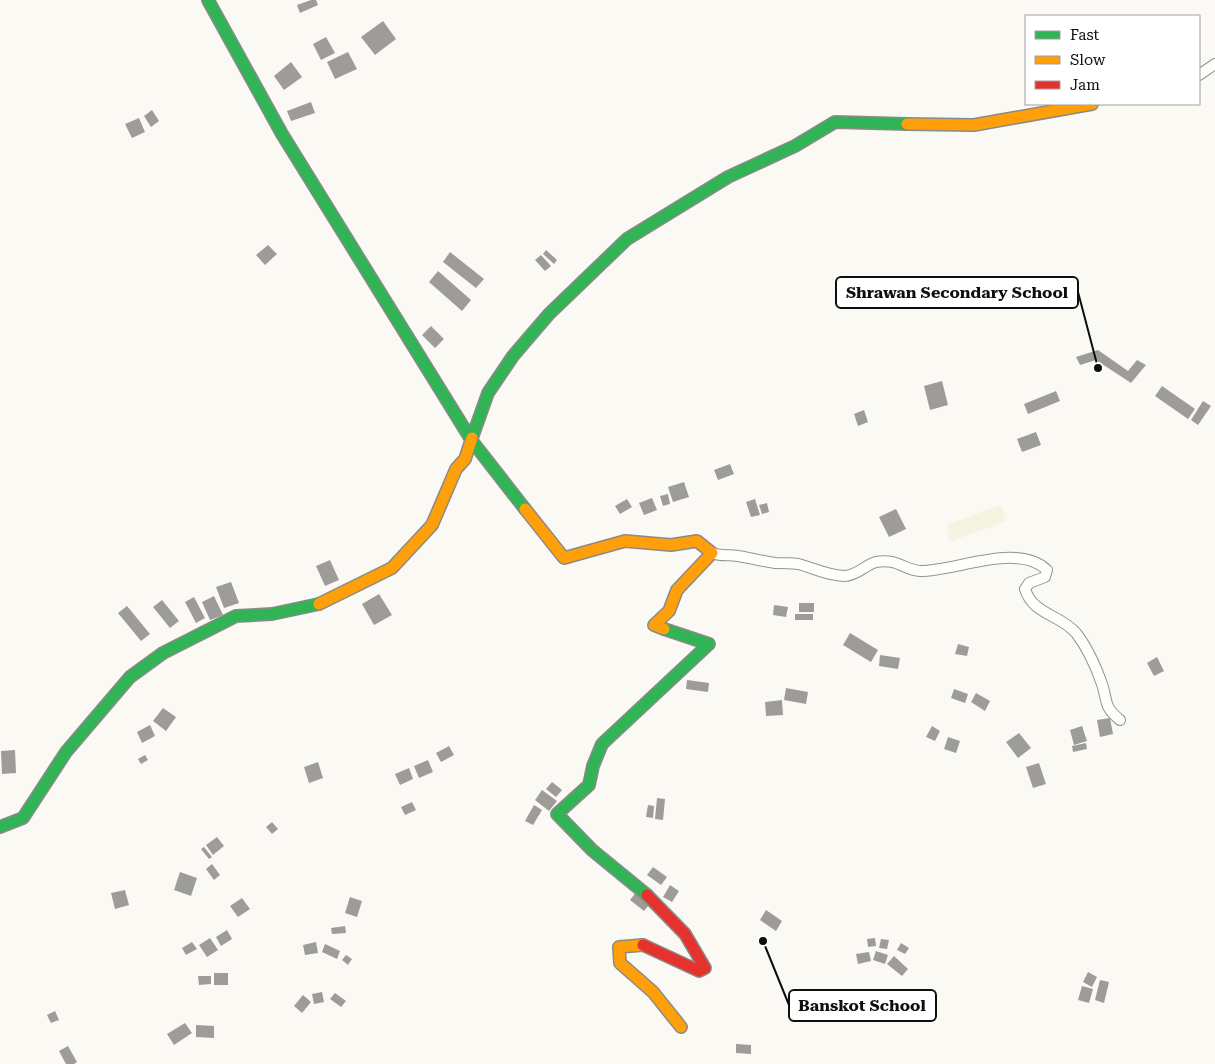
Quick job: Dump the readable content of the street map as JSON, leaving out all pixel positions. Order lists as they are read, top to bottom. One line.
{"places":["Shrawan Secondary School","Banskot School"],"legend":["Fast","Slow","Jam"]}
